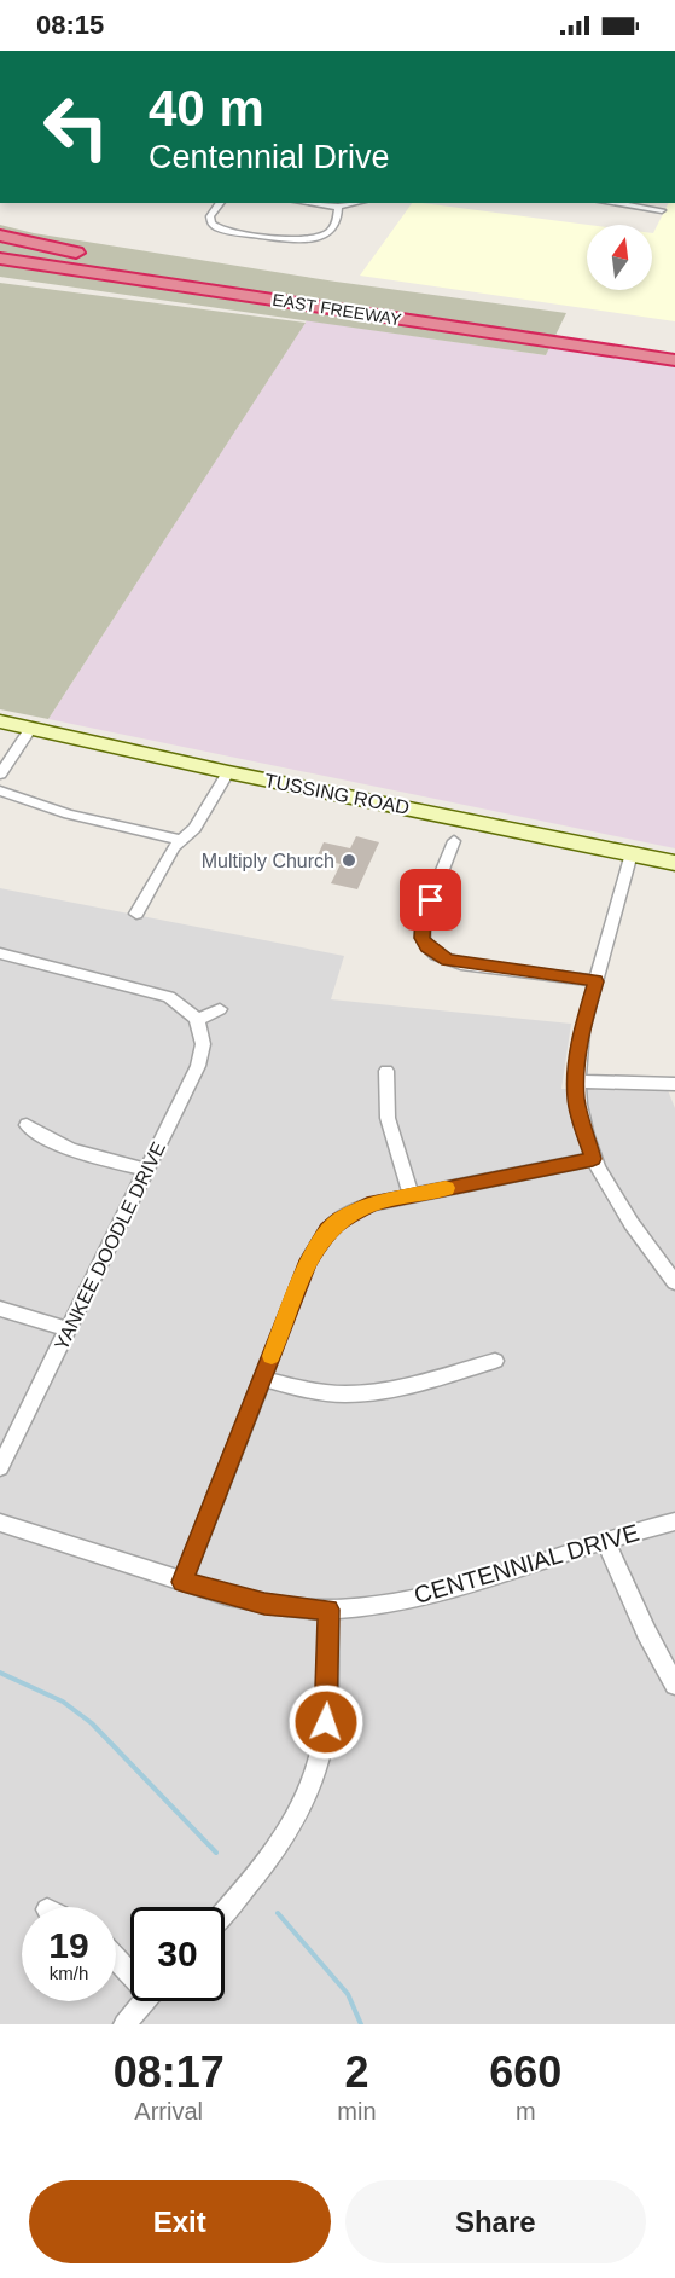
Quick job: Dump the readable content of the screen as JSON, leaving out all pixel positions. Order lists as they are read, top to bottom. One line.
{"streets":{"highway":["EAST FREEWAY"],"main road":["TUSSING ROAD"],"street":["YANKEE DOODLE DRIVE","CENTENNIAL DRIVE"]},"places":["Multiply Church"],"north":"top","page":{"status":"08:15","turn":["40 m","Centennial Drive"],"speed":"19 km/h","limit":"30","eta":["08:17","Arrival","2","min","660","m"],"buttons":["Exit","Share"]}}
